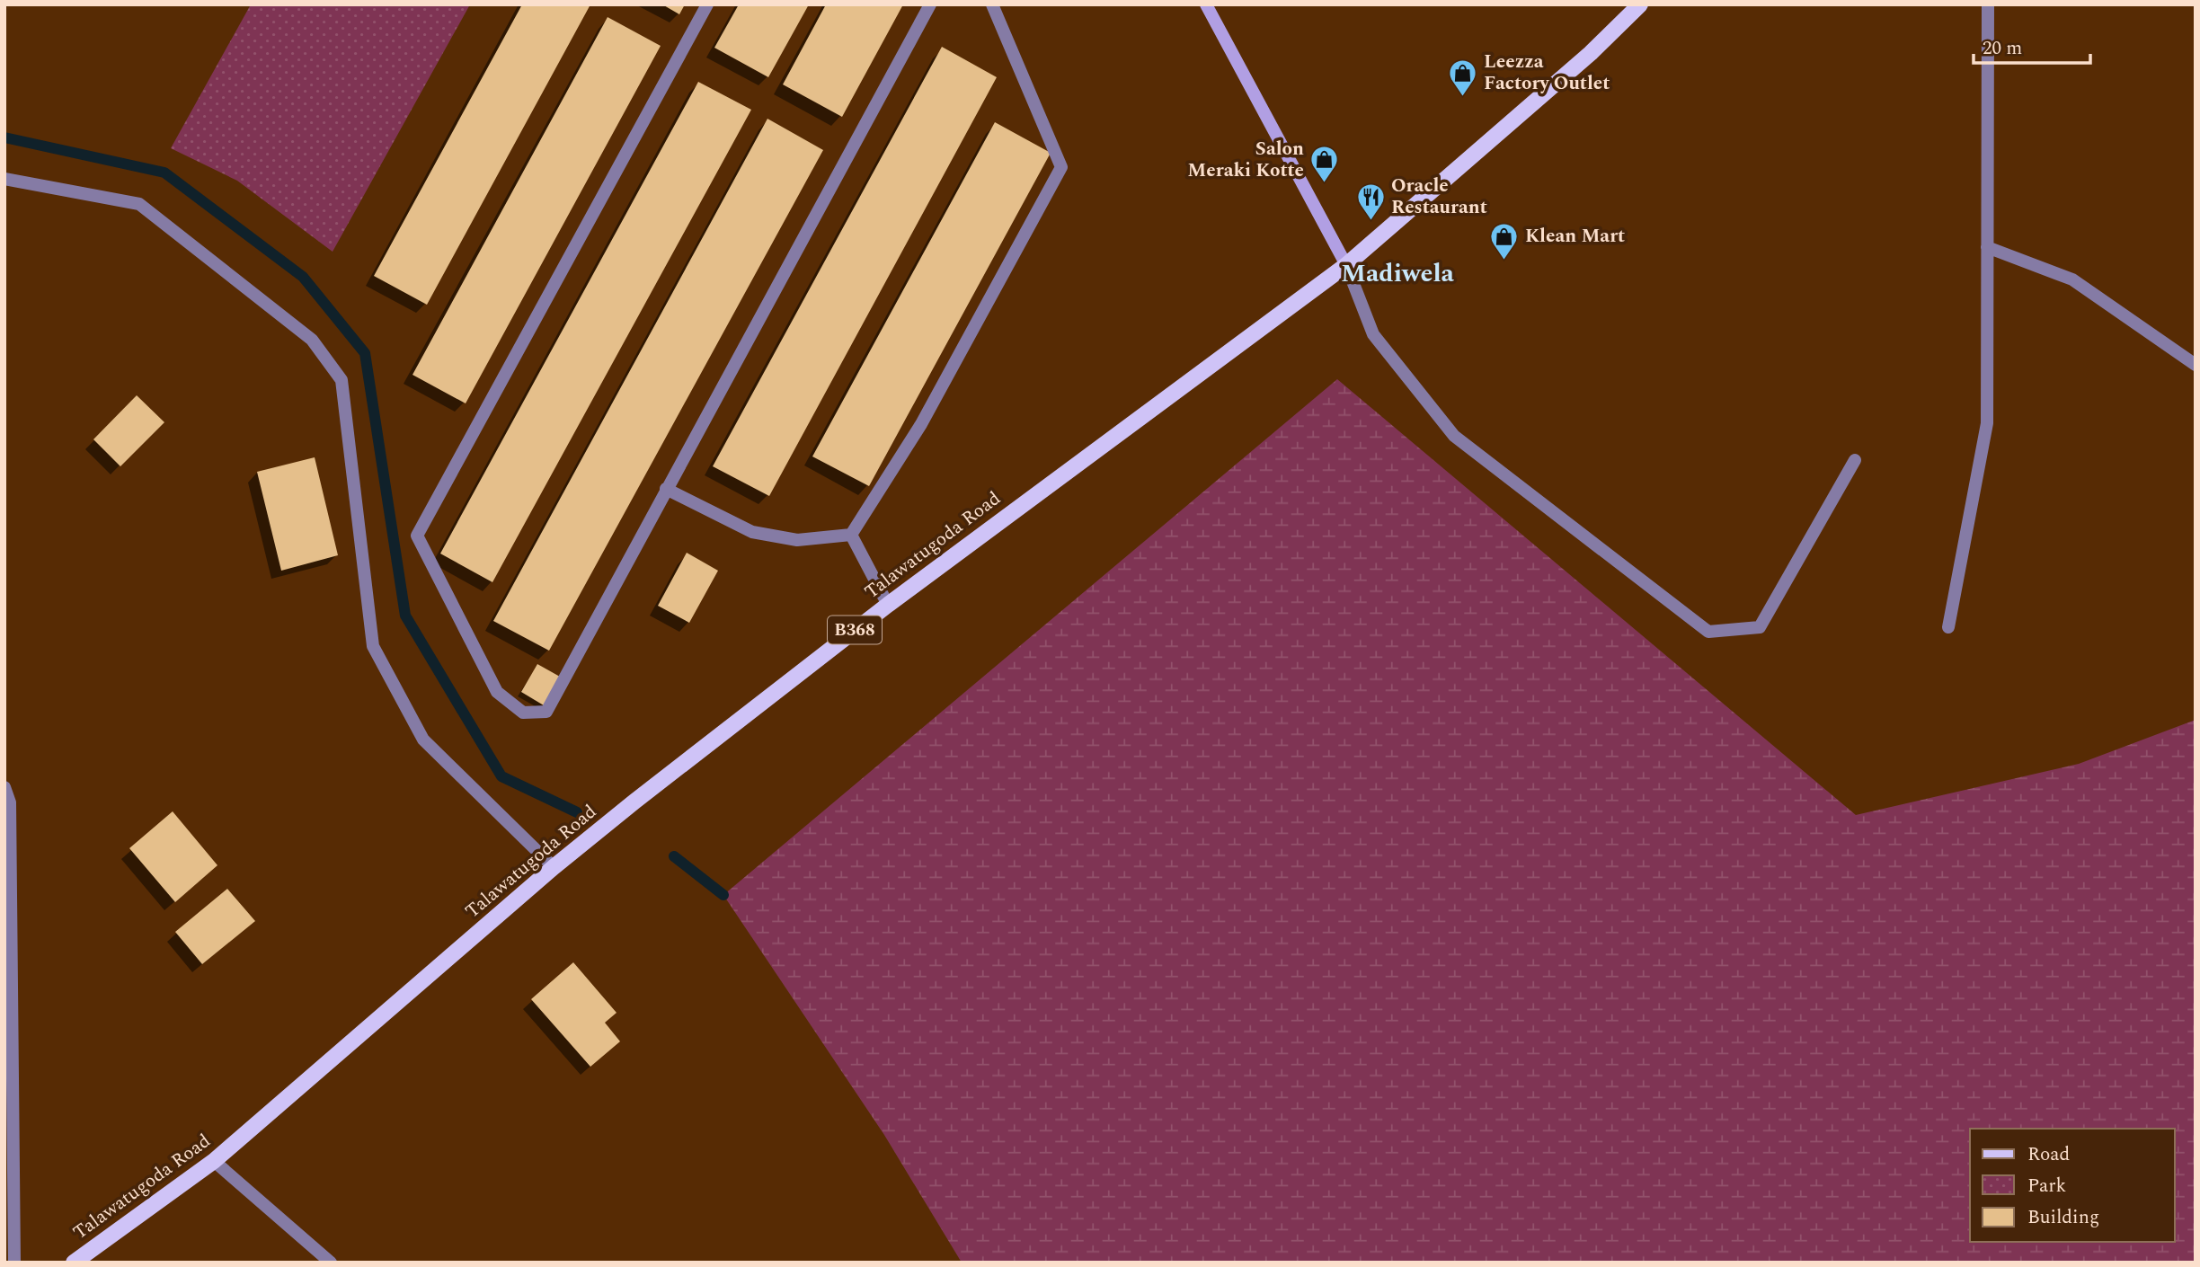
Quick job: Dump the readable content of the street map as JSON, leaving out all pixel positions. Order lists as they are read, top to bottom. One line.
{"streets":{"main road":["Talawatugoda Road","B368"]},"districts":["Madiwela"],"places":{"shop":["Leezza Factory Outlet","Salon Meraki Kotte","Klean Mart"],"restaurant":["Oracle Restaurant"]},"legend":["Road","Park","Building"],"scale_bar":"20 m"}
